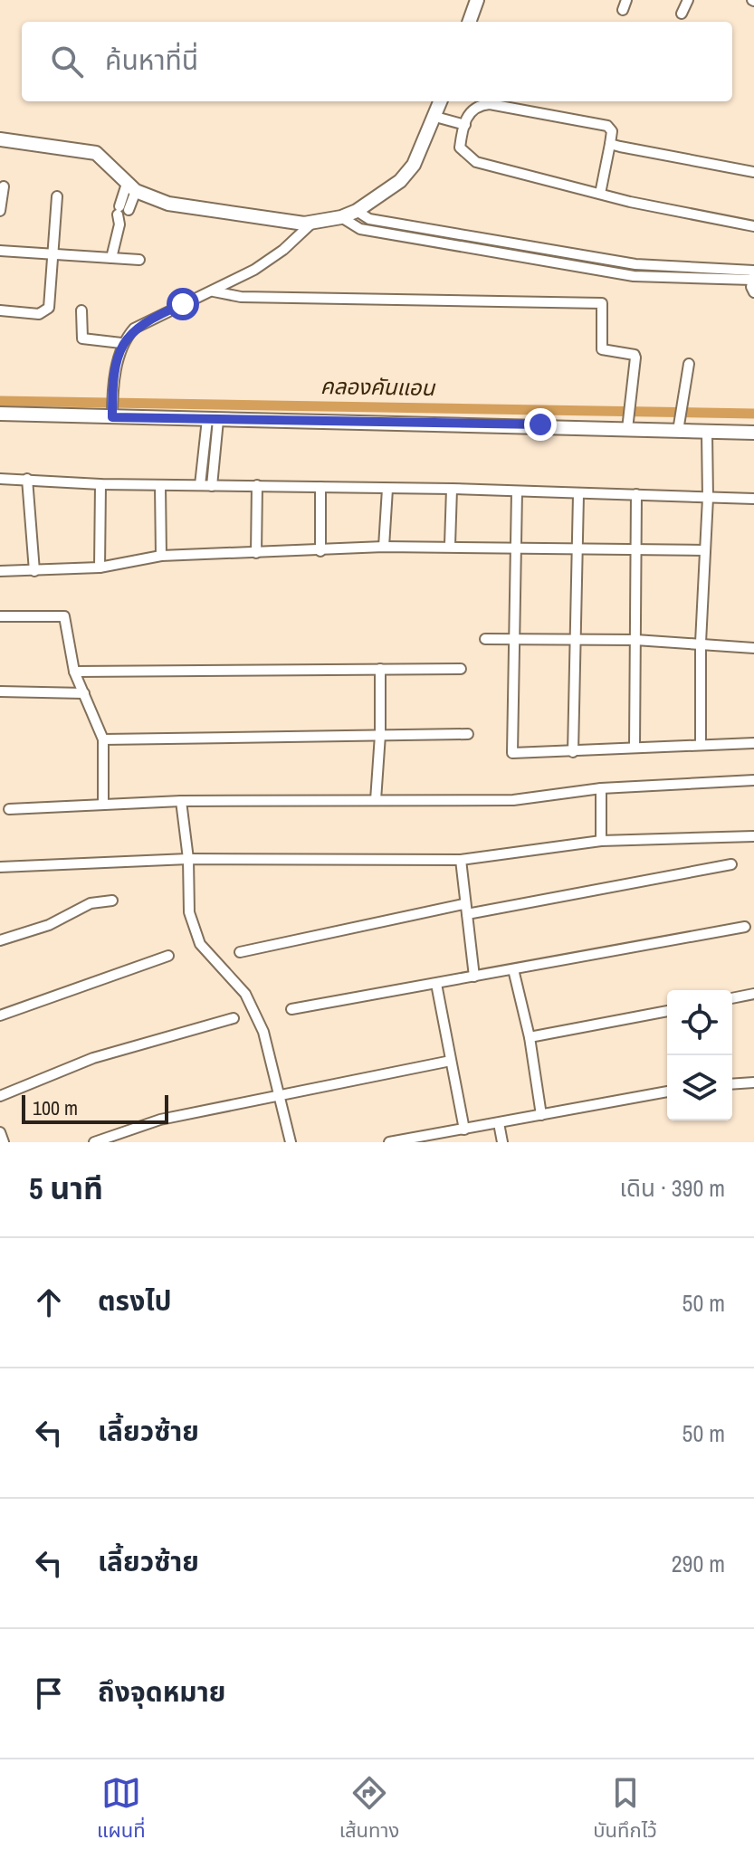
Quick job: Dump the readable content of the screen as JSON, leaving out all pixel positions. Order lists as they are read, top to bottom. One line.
{"water":["คลองคันแอน"],"scale_bar":"100 m","page":{"search":"ค้นหาที่นี่","scale":"100 m","heading":["5 นาที","เดิน · 390 m"],"list":[["ตรงไป","50 m"],["เลี้ยวซ้าย","50 m"],["เลี้ยวซ้าย","290 m"],"ถึงจุดหมาย"],"nav":["แผนที่","เส้นทาง","บันทึกไว้"]}}
